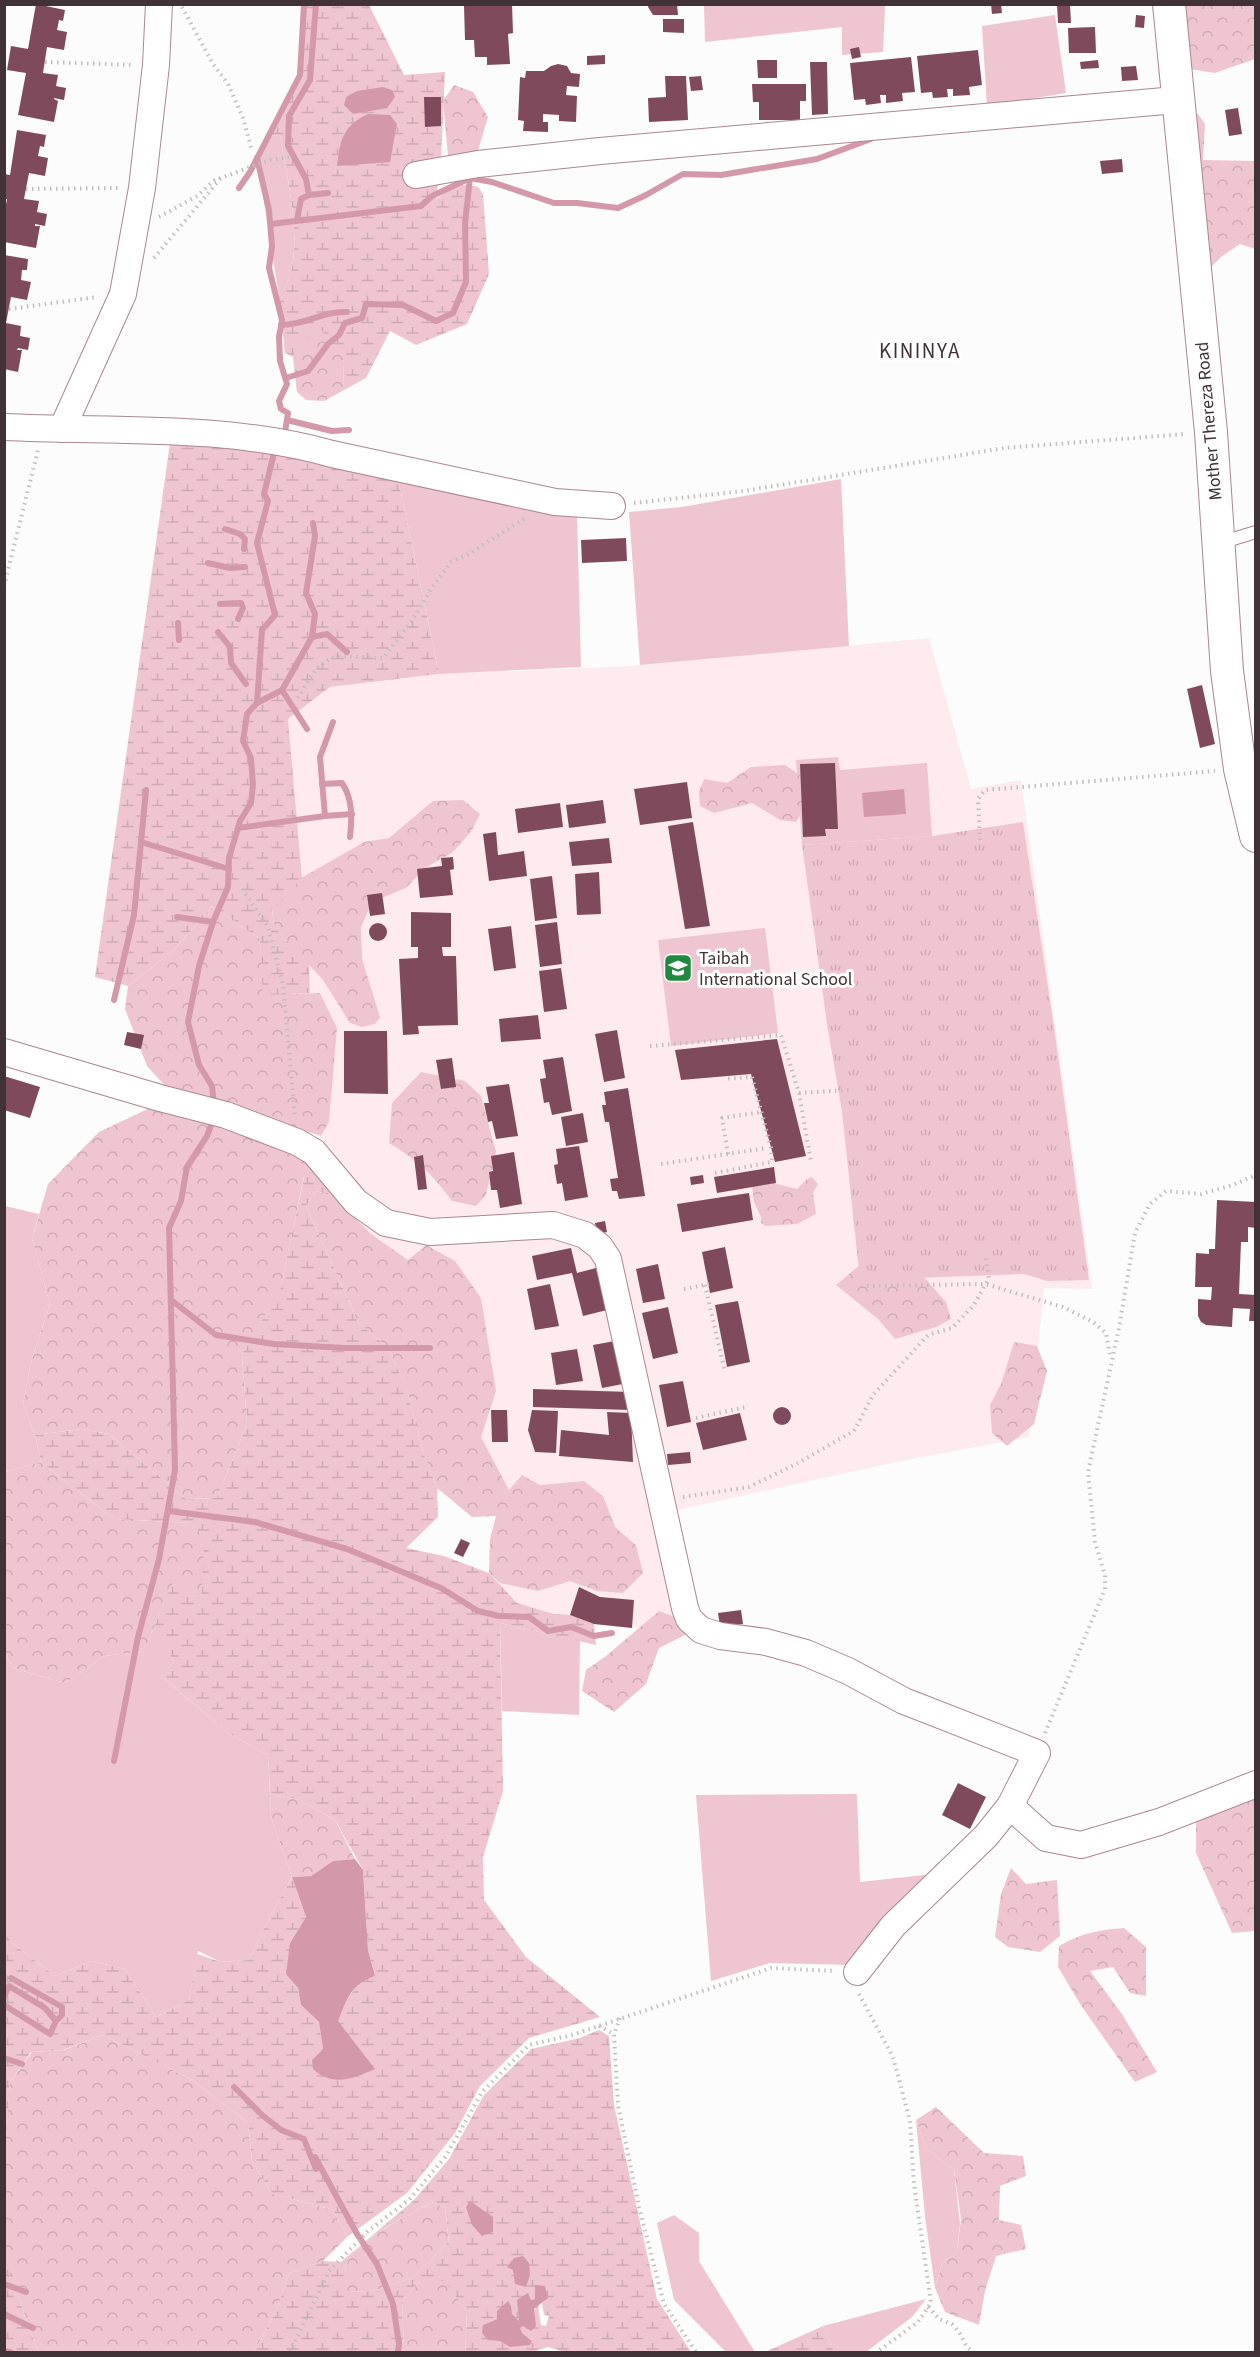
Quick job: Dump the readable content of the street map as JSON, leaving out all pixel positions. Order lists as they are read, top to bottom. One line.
{"streets":{"street":["Mother Thereza Road"]},"districts":["KININYA"],"places":{"school or university":["Taibah International School"]}}
